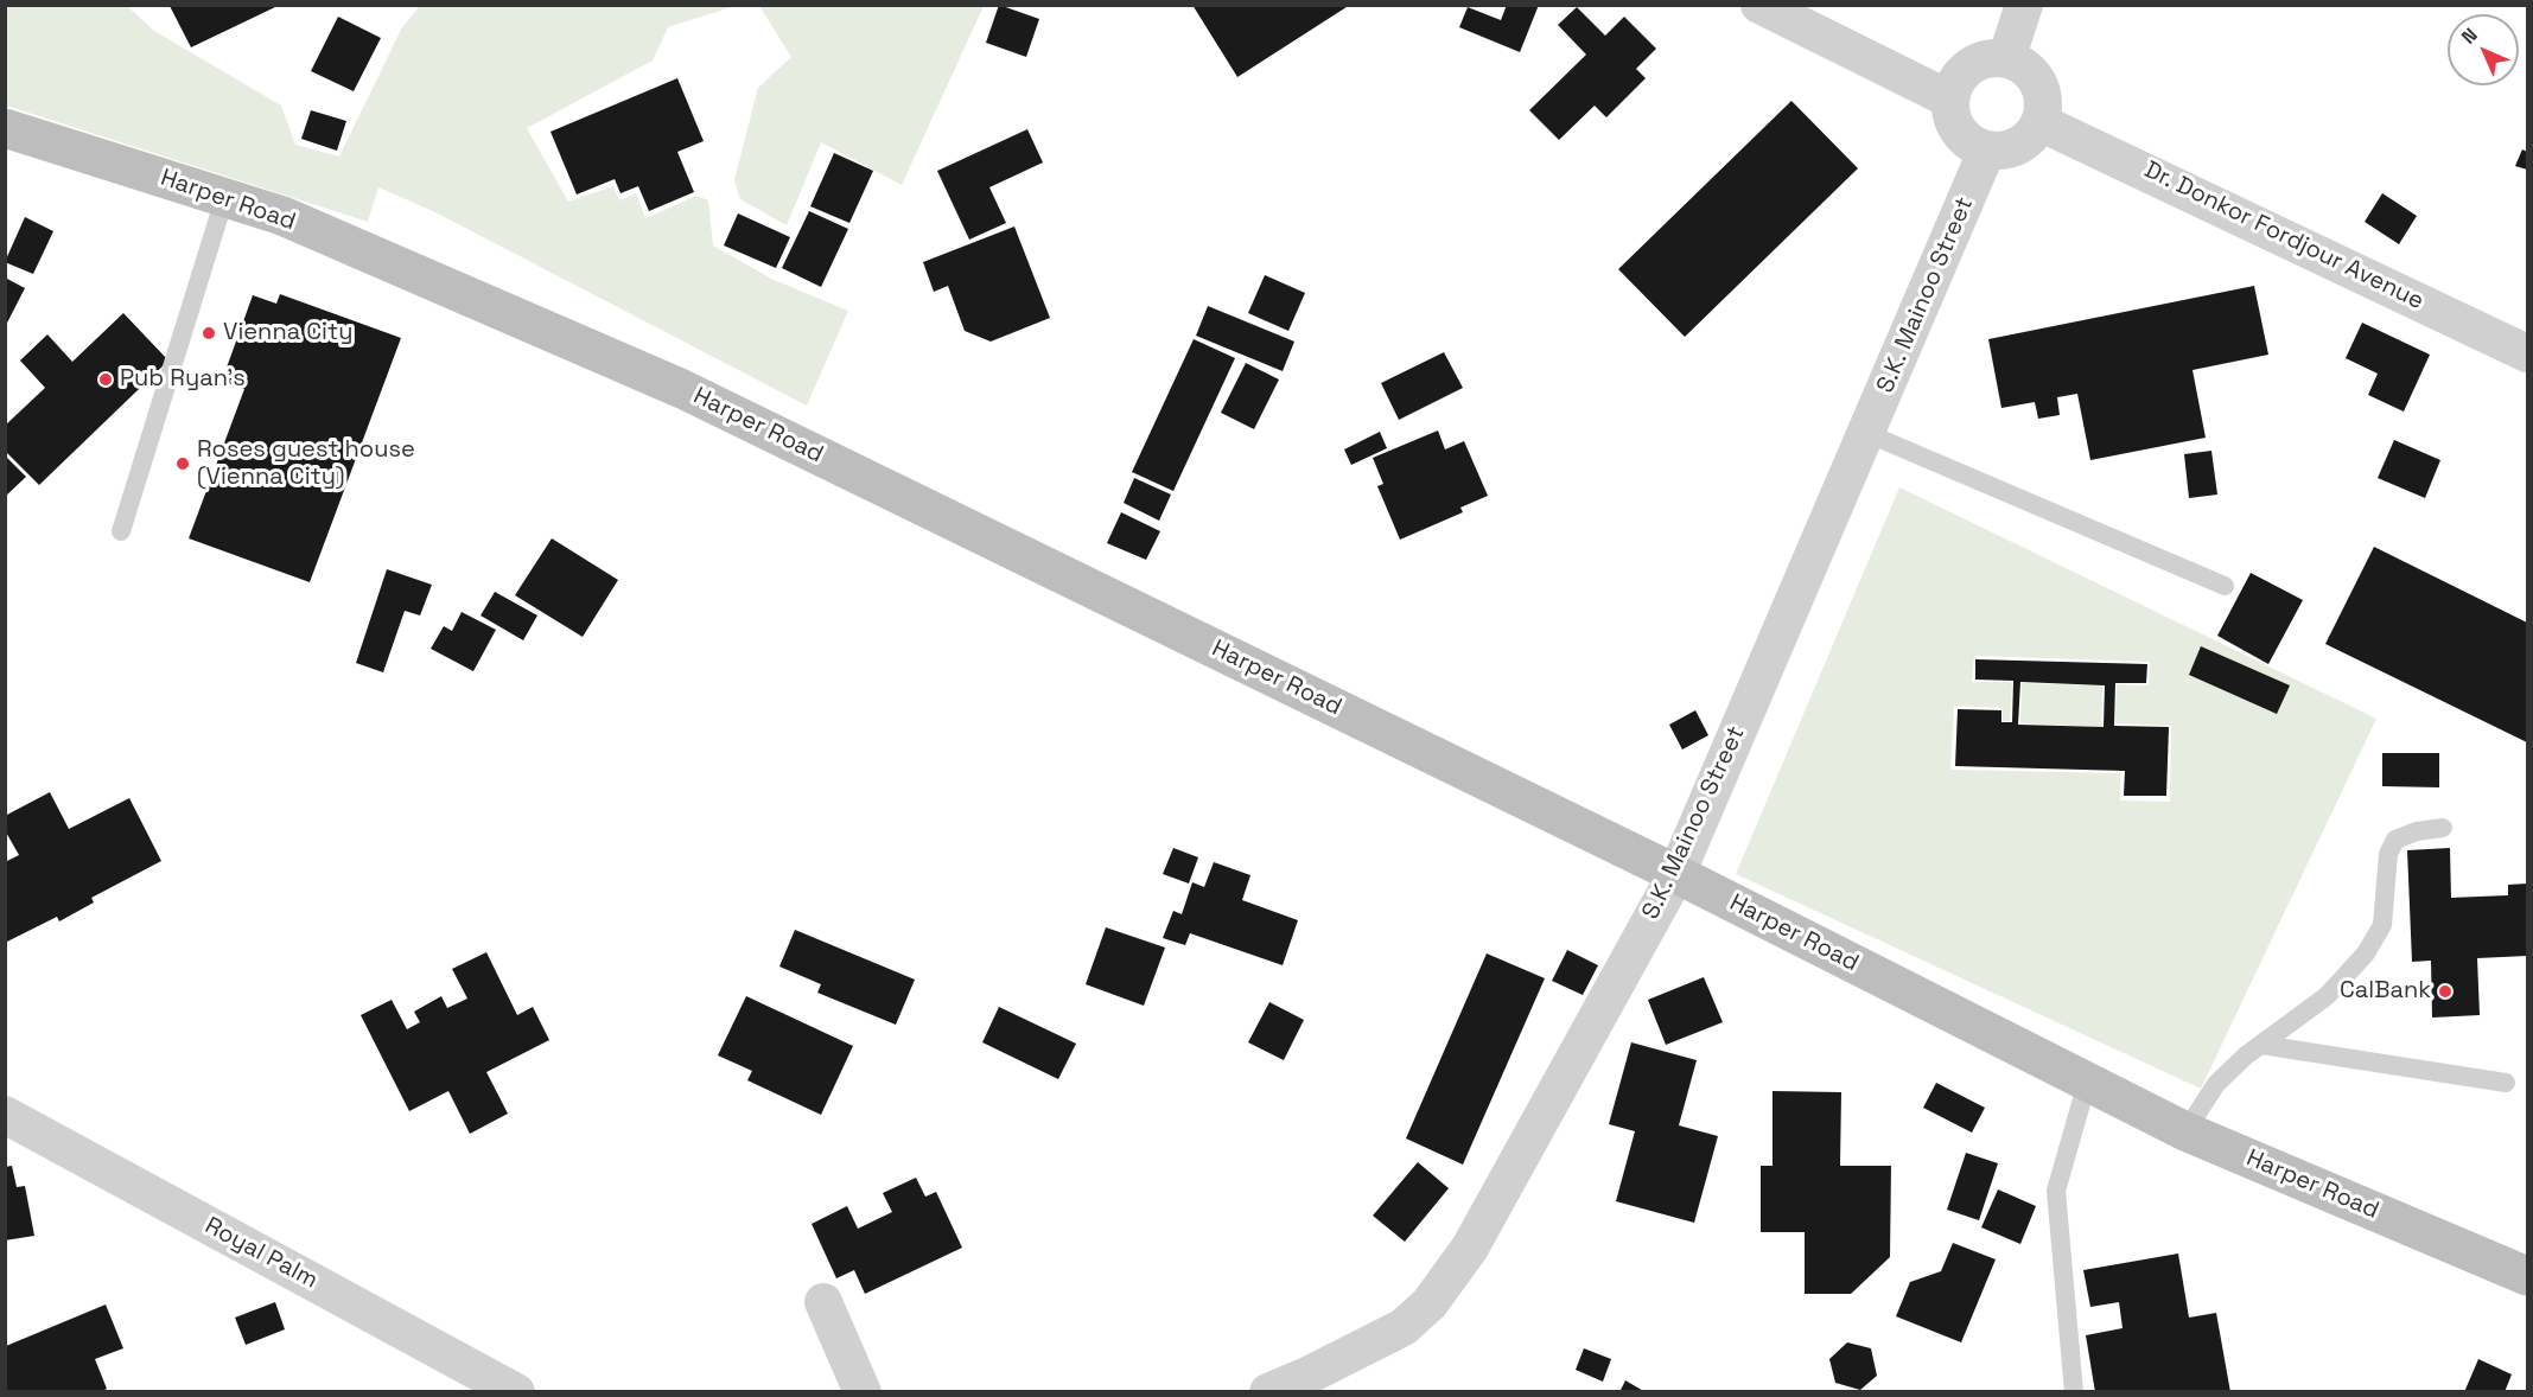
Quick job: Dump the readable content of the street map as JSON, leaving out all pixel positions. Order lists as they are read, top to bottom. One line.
{"streets":{"main road":["Harper Road"],"street":["Dr. Donkor Fordjour Avenue","S.K. Mainoo Street","Royal Palm"]},"crossings":[["Harper Road","S.K. Mainoo Street"],["Dr. Donkor Fordjour Avenue","S.K. Mainoo Street"]],"places":["Vienna City","Pub Ryan's","Roses guest house (Vienna City)","CalBank"],"north":"top left"}
